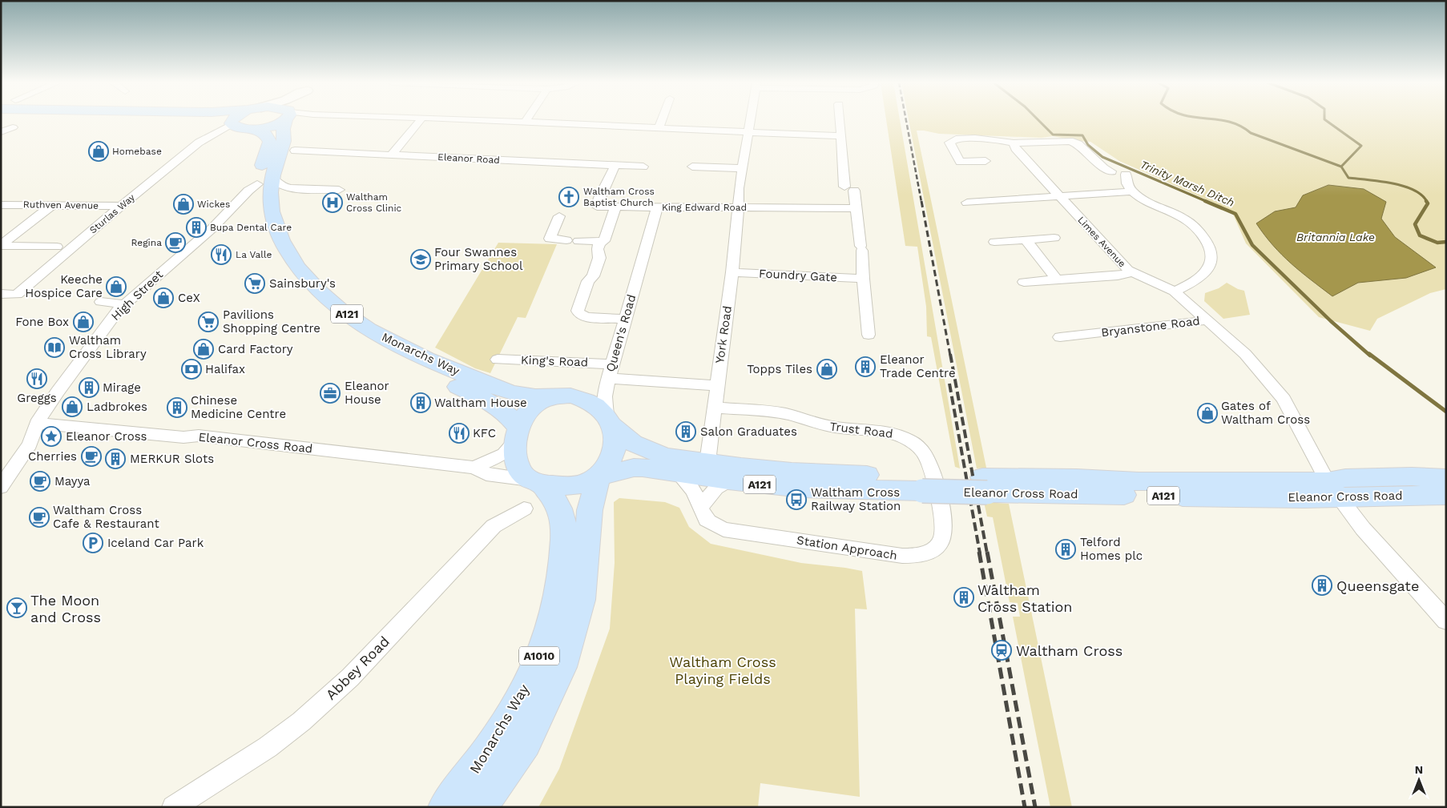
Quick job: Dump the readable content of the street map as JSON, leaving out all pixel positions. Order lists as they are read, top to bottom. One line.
{"streets":{"main road":["A121","Monarchs Way","Eleanor Cross Road","A1010"],"street":["Eleanor Road","Ruthven Avenue","King Edward Road","Sturlas Way","Limes Avenue","Foundry Gate","High Street","Bryanstone Road","Queen's Road","York Road","King's Road","Trust Road","Station Approach","Abbey Road"]},"crossings":[["Eleanor Road","King Edward Road"],["Ruthven Avenue","Sturlas Way"],["King Edward Road","Queen's Road"],["King Edward Road","York Road"],["Sturlas Way","Monarchs Way"],["Limes Avenue","Bryanstone Road"],["Foundry Gate","York Road"],["High Street","Monarchs Way"],["High Street","Eleanor Cross Road"],["Bryanstone Road","Eleanor Cross Road"],["Queen's Road","York Road"],["Queen's Road","King's Road"],["York Road","Trust Road"],["York Road","Eleanor Cross Road"],["Monarchs Way","Eleanor Cross Road"],["Trust Road","Eleanor Cross Road"],["Trust Road","Station Approach"],["Eleanor Cross Road","Station Approach"]],"water":["Trinity Marsh Ditch","Britannia Lake"],"parks":["Waltham Cross Playing Fields"],"places":{"shop":["Homebase","Wickes","Keeche Hospice Care","CeX","Fone Box","Card Factory","Topps Tiles","Ladbrokes","Gates of Waltham Cross"],"church":["Waltham Cross Baptist Church"],"hospital":["Waltham Cross Clinic"],"building":["Bupa Dental Care","Eleanor Trade Centre","Mirage","Waltham House","Chinese Medicine Centre","Salon Graduates","MERKUR Slots","Telford Homes plc","Queensgate","Waltham Cross Station"],"cafe":["Regina","Cherries","Mayya","Waltham Cross Cafe & Restaurant"],"restaurant":["La Valle","Greggs","KFC"],"school or university":["Four Swannes Primary School"],"supermarket":["Sainsbury's","Pavilions Shopping Centre"],"library":["Waltham Cross Library"],"bank":["Halifax"],"office":["Eleanor House"],"place":["Eleanor Cross"],"bus stop":["Waltham Cross Railway Station"],"parking":["Iceland Car Park"],"bar":["The Moon and Cross"],"station":["Waltham Cross"]},"north":"top"}
